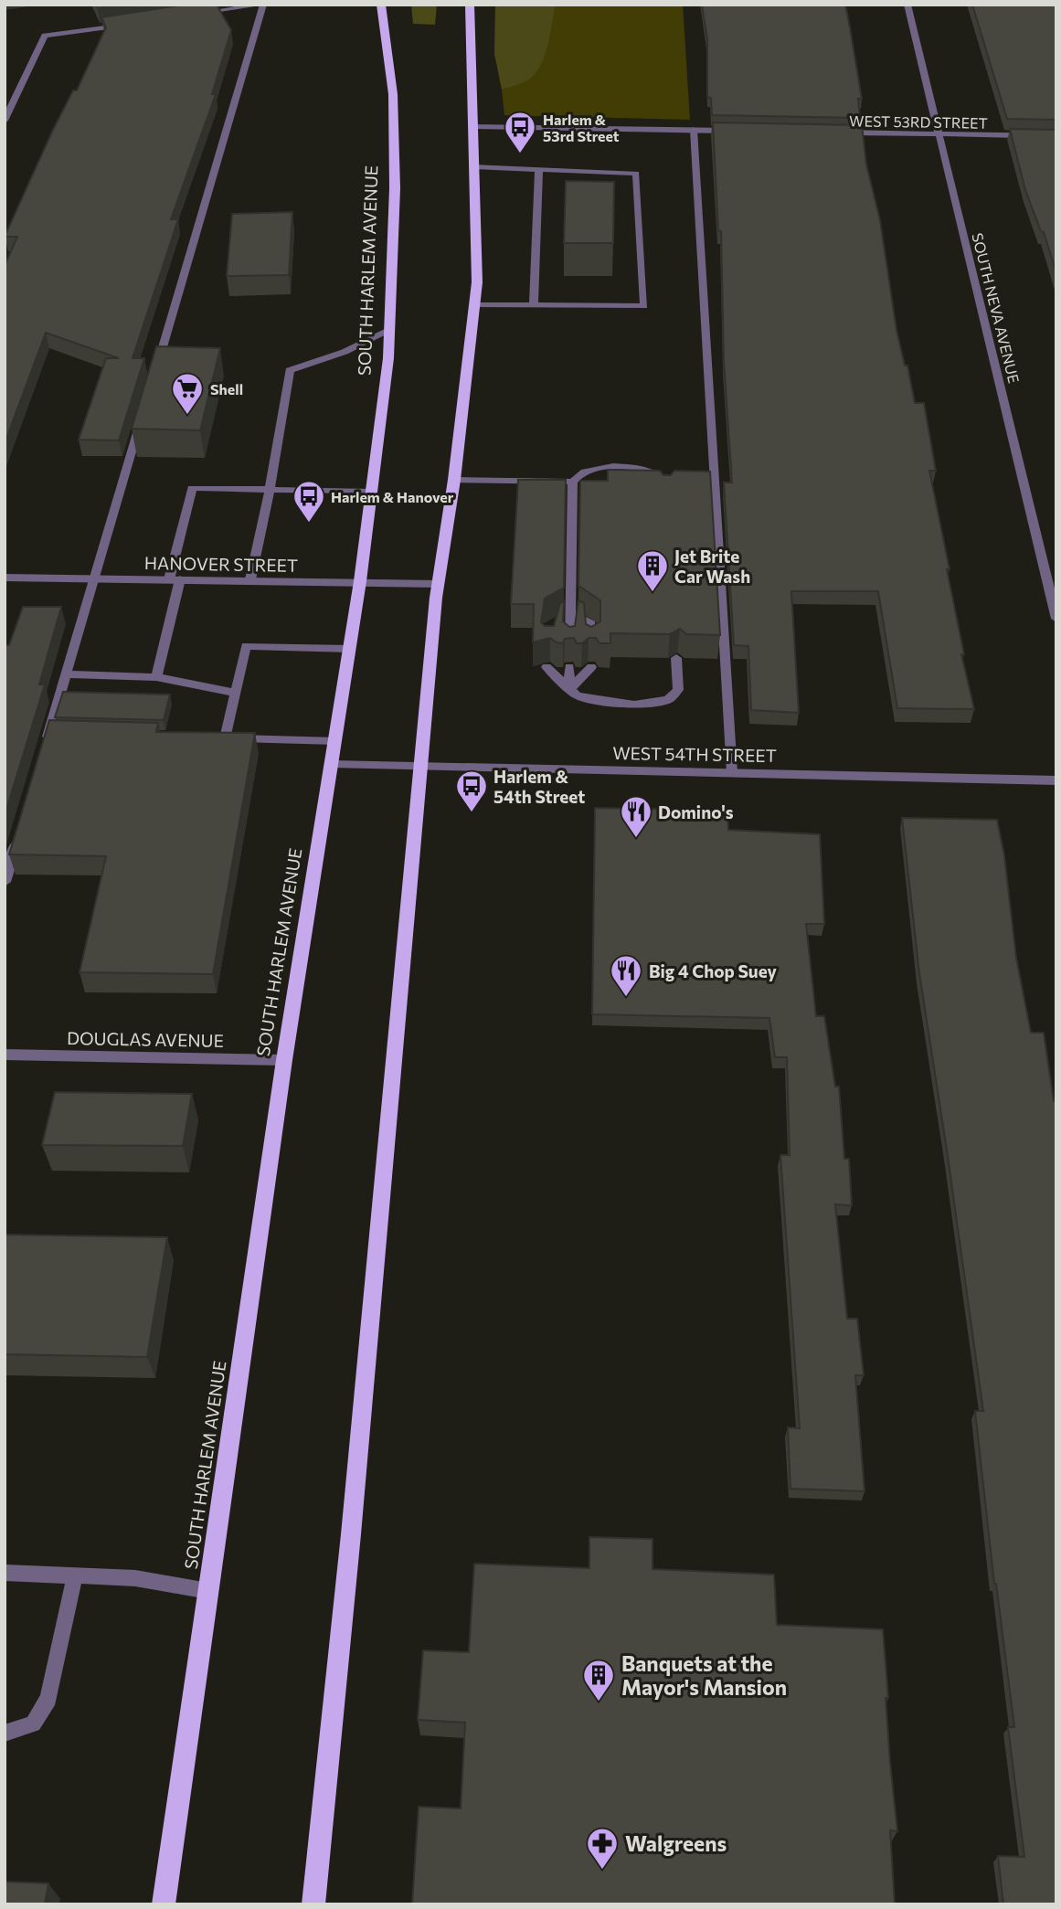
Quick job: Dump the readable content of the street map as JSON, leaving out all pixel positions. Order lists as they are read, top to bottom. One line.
{"streets":{"main road":["SOUTH HARLEM AVENUE"],"street":["WEST 53RD STREET","SOUTH NEVA AVENUE","HANOVER STREET","WEST 54TH STREET","DOUGLAS AVENUE"]},"crossings":[["WEST 53RD STREET","SOUTH NEVA AVENUE"],["SOUTH HARLEM AVENUE","HANOVER STREET"],["SOUTH HARLEM AVENUE","WEST 54TH STREET"],["SOUTH HARLEM AVENUE","DOUGLAS AVENUE"]],"places":{"bus stop":["Harlem & 53rd Street","Harlem & Hanover","Harlem & 54th Street"],"supermarket":["Shell"],"building":["Jet Brite Car Wash","Banquets at the Mayor's Mansion"],"restaurant":["Domino's","Big 4 Chop Suey"],"pharmacy":["Walgreens"]}}
